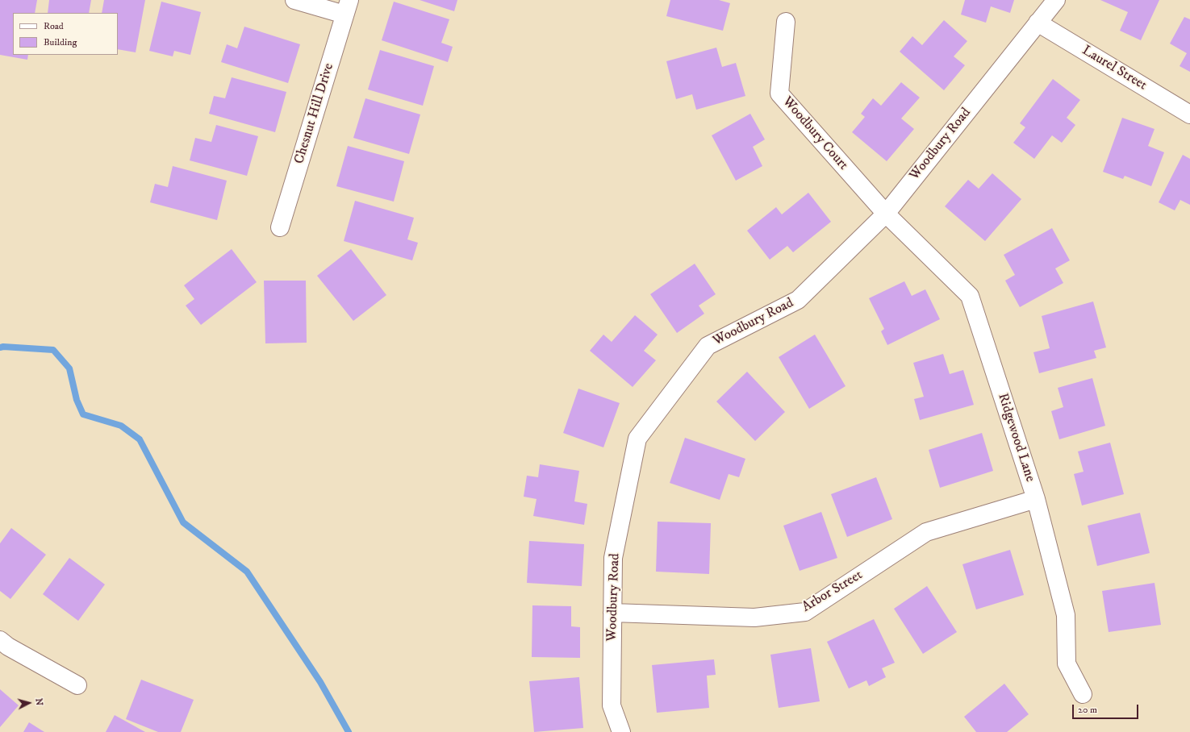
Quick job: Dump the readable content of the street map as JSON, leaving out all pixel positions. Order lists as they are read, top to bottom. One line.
{"streets":{"street":["Laurel Street","Chesnut Hill Drive","Woodbury Court","Woodbury Road","Ridgewood Lane","Arbor Street"]},"crossings":[["Laurel Street","Woodbury Road"],["Woodbury Court","Woodbury Road"],["Woodbury Court","Ridgewood Lane"],["Woodbury Road","Ridgewood Lane"],["Woodbury Road","Arbor Street"],["Ridgewood Lane","Arbor Street"]],"legend":["Road","Building"],"scale_bar":"20 m","north":"right"}
